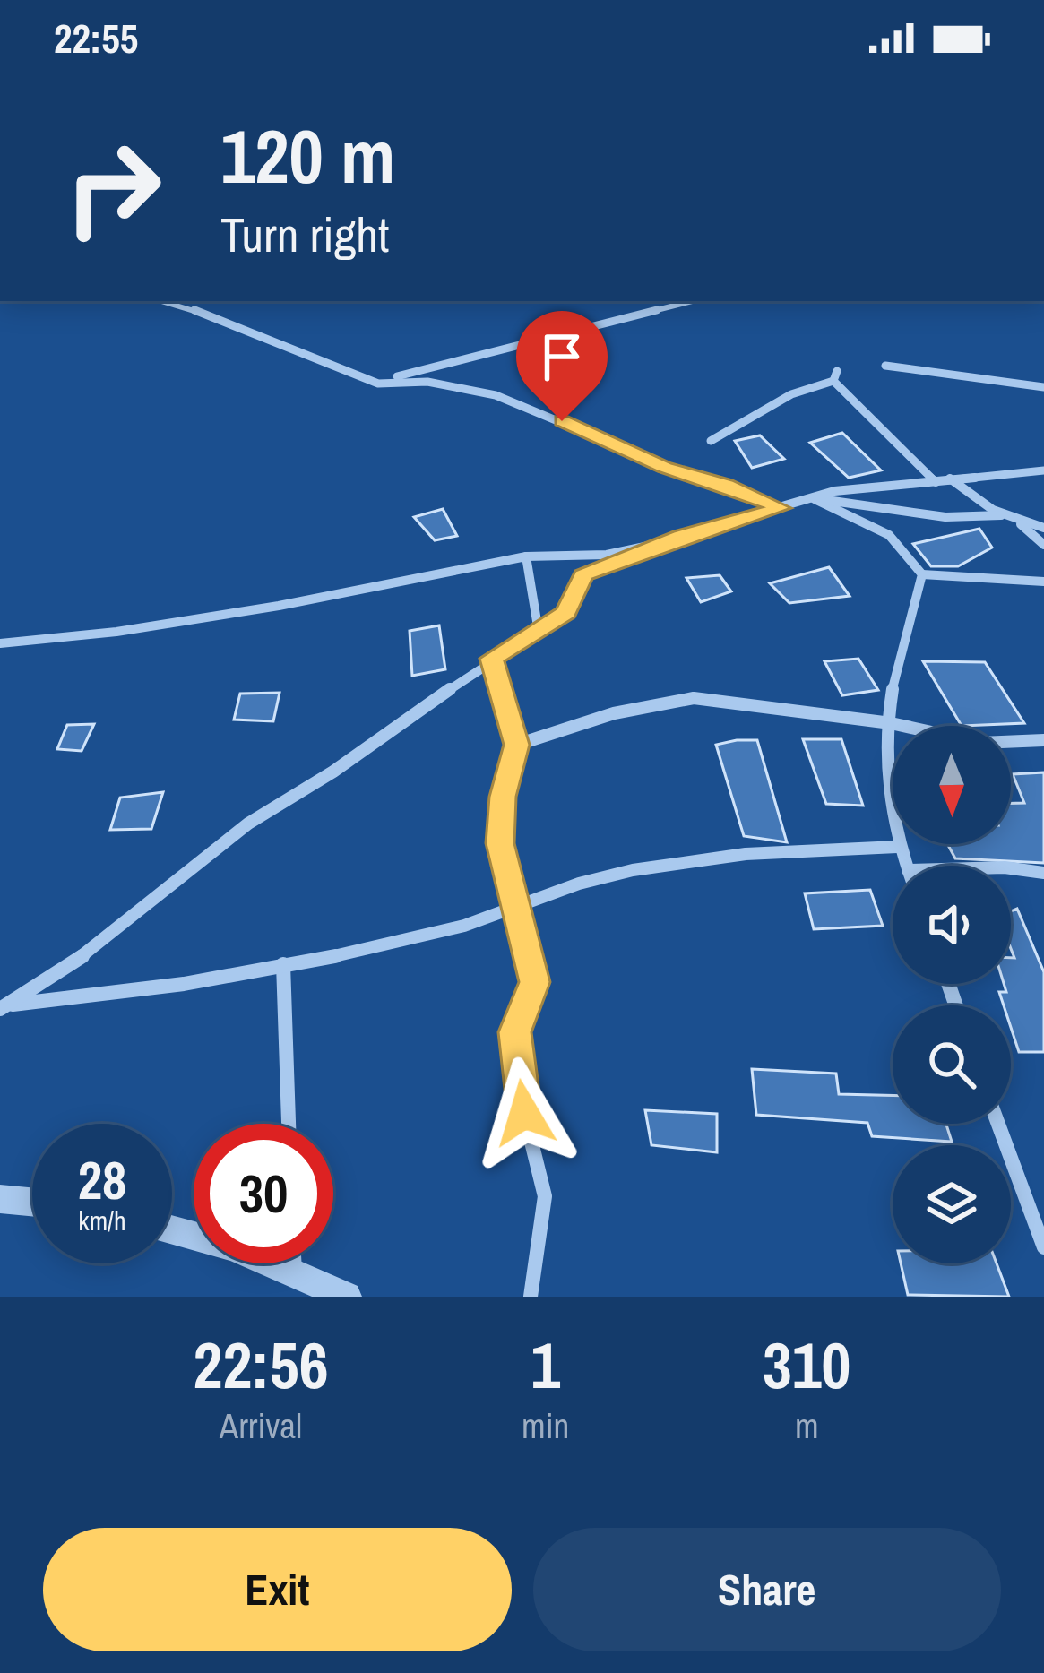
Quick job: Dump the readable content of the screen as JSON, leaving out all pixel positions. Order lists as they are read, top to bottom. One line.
{"north":"bottom","page":{"status":"22:55","turn":["120 m","Turn right"],"speed":"28 km/h","limit":"30","eta":["22:56","Arrival","1","min","310","m"],"buttons":["Exit","Share"]}}
